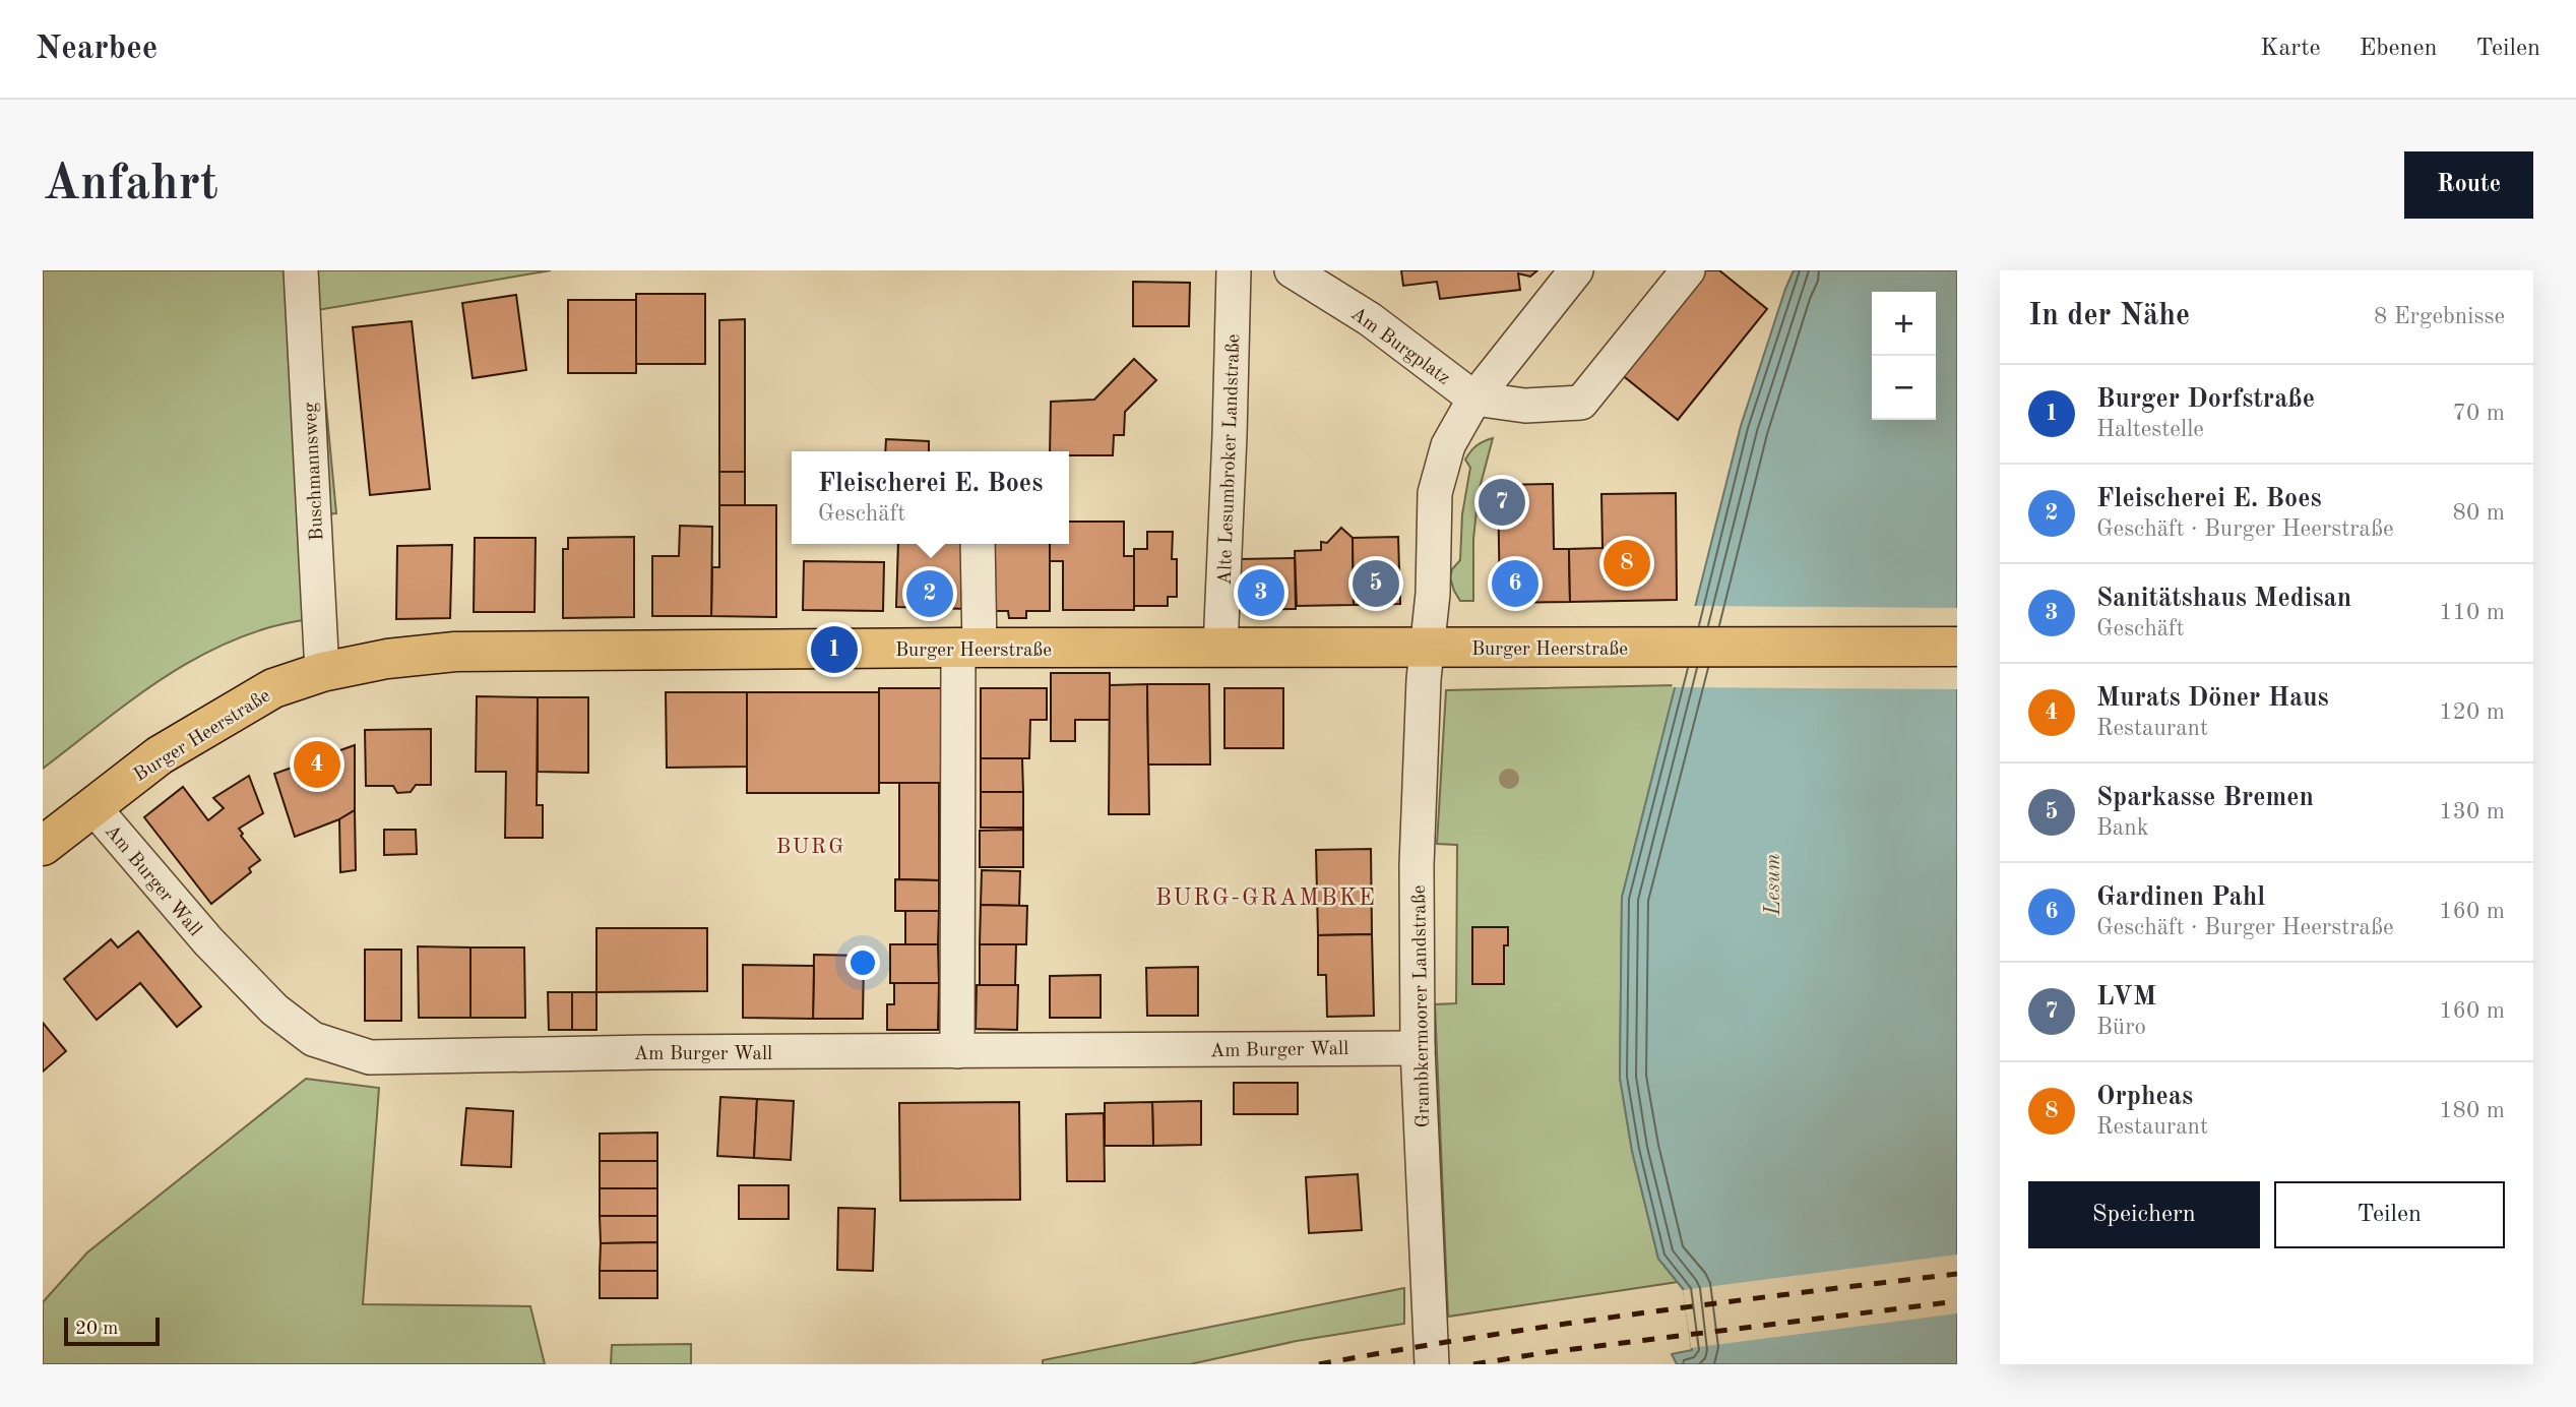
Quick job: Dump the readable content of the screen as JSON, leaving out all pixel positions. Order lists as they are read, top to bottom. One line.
{"streets":{"main road":["Burger Heerstraße"],"street":["Am Burgplatz","Alte Lesumbroker Landstraße","Buschmannsweg","Am Burger Wall","Grambkermoorer Landstraße"]},"crossings":[["Am Burgplatz","Grambkermoorer Landstraße"],["Alte Lesumbroker Landstraße","Burger Heerstraße"],["Buschmannsweg","Burger Heerstraße"],["Burger Heerstraße","Am Burger Wall"],["Burger Heerstraße","Grambkermoorer Landstraße"],["Am Burger Wall","Grambkermoorer Landstraße"]],"districts":["BURG","BURG-GRAMBKE"],"water":["Lesum"],"scale_bar":"20 m","page":{"header":"Nearbee","nav":["Karte","Ebenen","Teilen"],"buttons":["Route",["Speichern","Teilen"]],"title":"Anfahrt","heading":["In der Nähe","8 Ergebnisse"],"map_buttons":["+","−"],"list":[{"mark":"1","name":"Burger Dorfstraße","note":"Haltestelle","value":"70 m"},{"mark":"2","name":"Fleischerei E. Boes","note":"Geschäft · Burger Heerstraße","value":"80 m"},{"mark":"3","name":"Sanitätshaus Medisan","note":"Geschäft","value":"110 m"},{"mark":"4","name":"Murats Döner Haus","note":"Restaurant","value":"120 m"},{"mark":"5","name":"Sparkasse Bremen","note":"Bank","value":"130 m"},{"mark":"6","name":"Gardinen Pahl","note":"Geschäft · Burger Heerstraße","value":"160 m"},{"mark":"7","name":"LVM","note":"Büro","value":"160 m"},{"mark":"8","name":"Orpheas","note":"Restaurant","value":"180 m"}],"popup":["Fleischerei E. Boes","Geschäft"],"pins":["7","8","5","6","3","2","1","4"],"scale":"20 m"}}
